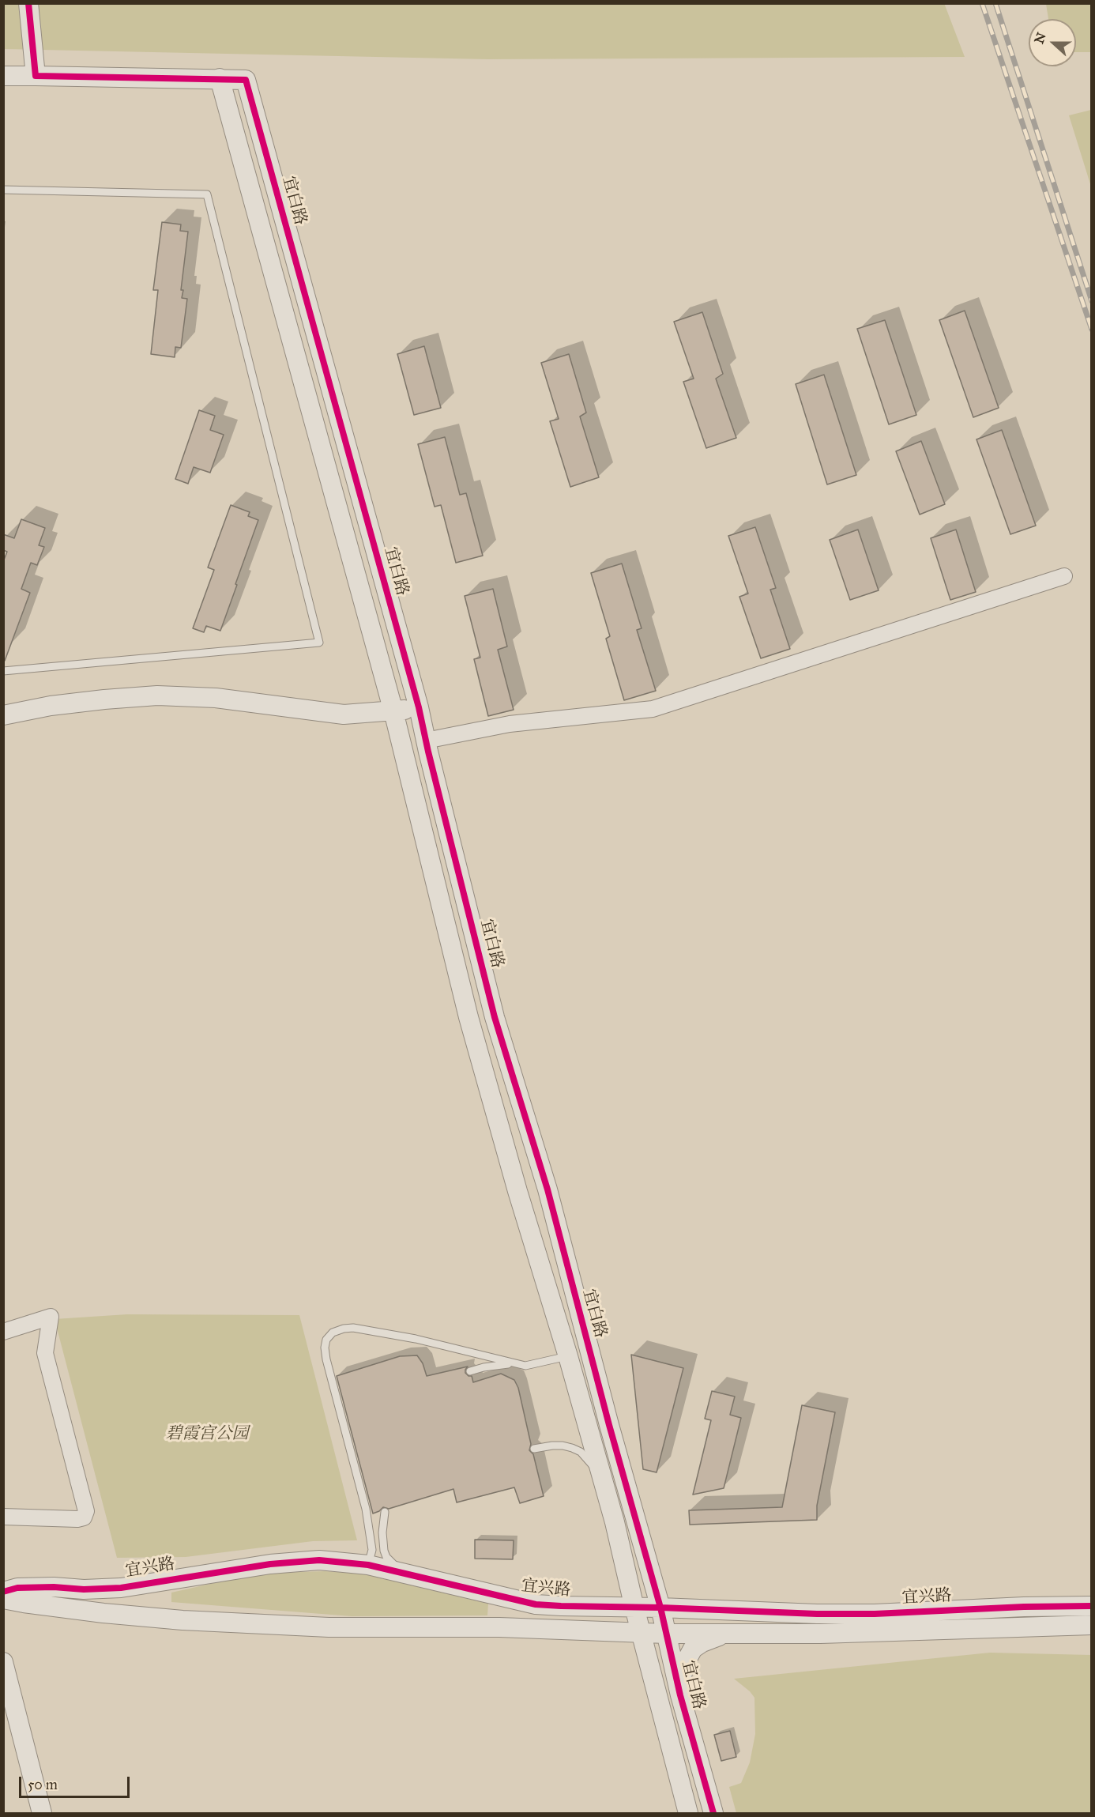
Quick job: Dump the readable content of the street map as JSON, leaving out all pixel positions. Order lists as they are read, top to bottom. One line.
{"streets":{"street":["宜白路","宜兴路"]},"crossings":[["宜白路","宜兴路"]],"parks":["碧霞宫公园"],"scale_bar":"50 m","north":"left"}
